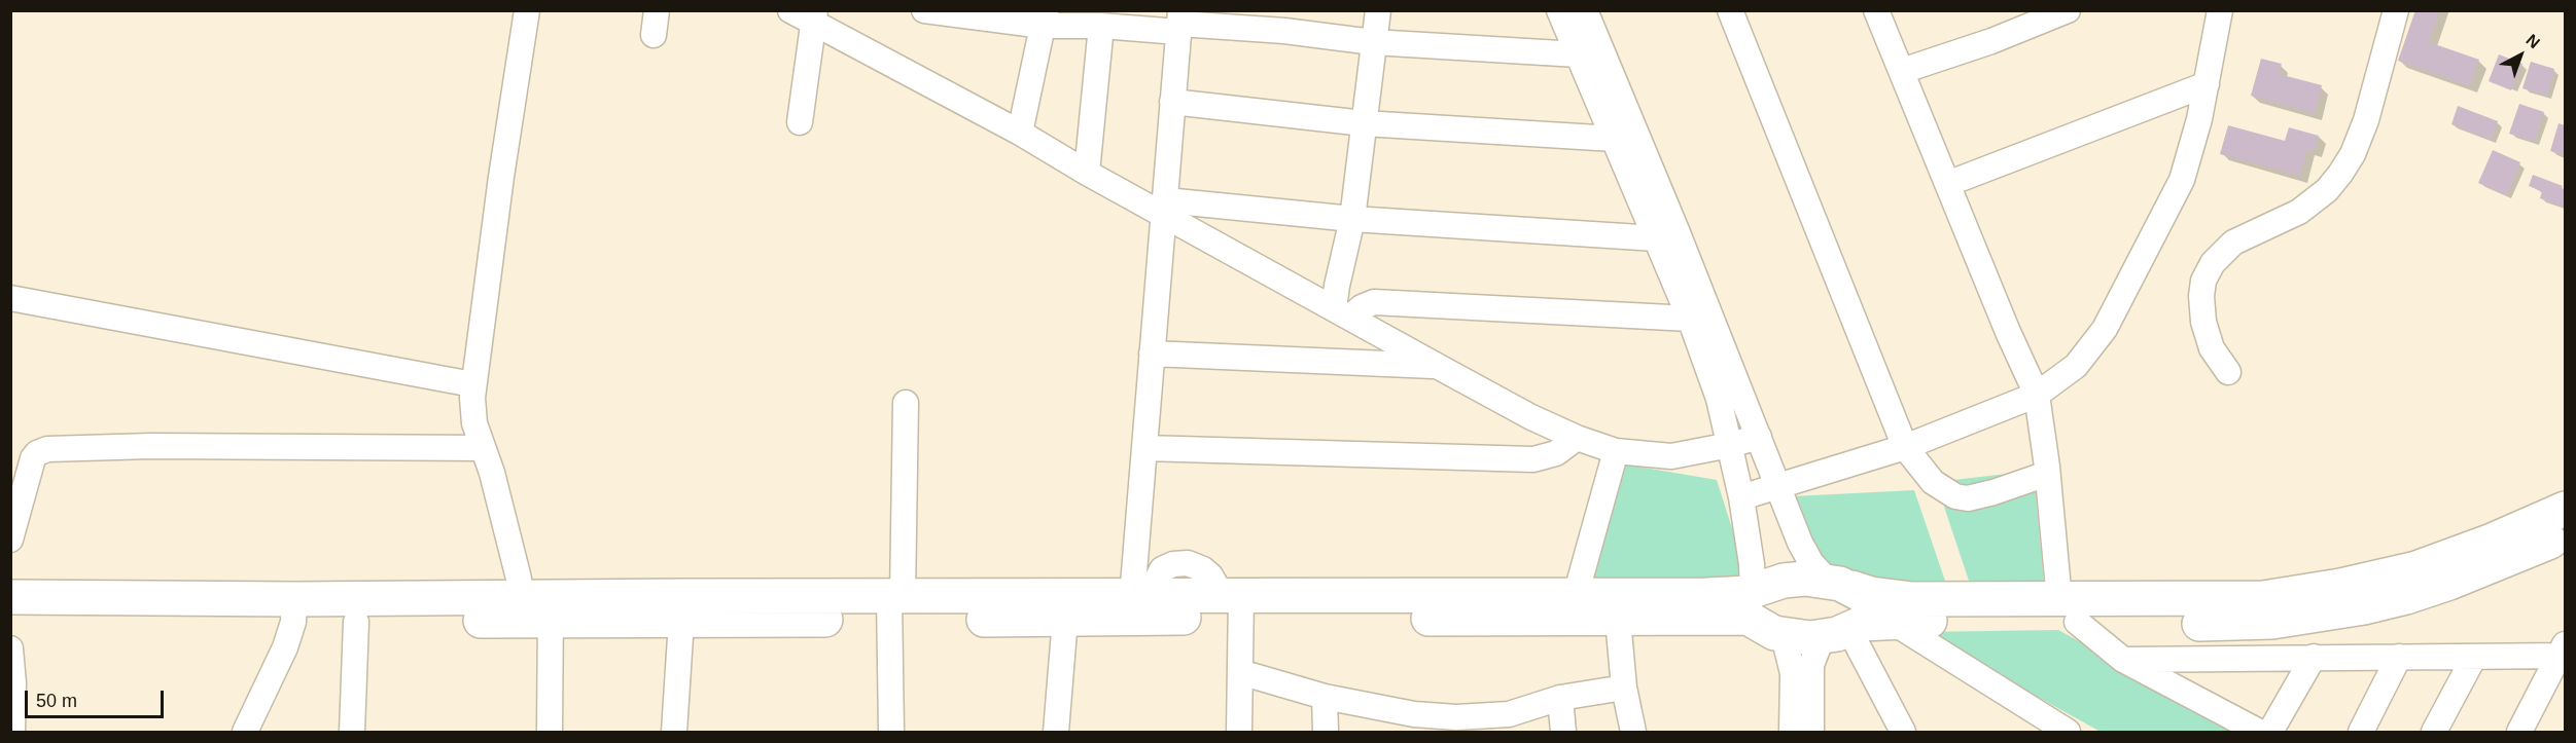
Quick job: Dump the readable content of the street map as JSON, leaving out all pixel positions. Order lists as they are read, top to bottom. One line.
{"scale_bar":"50 m","north":"top right"}
